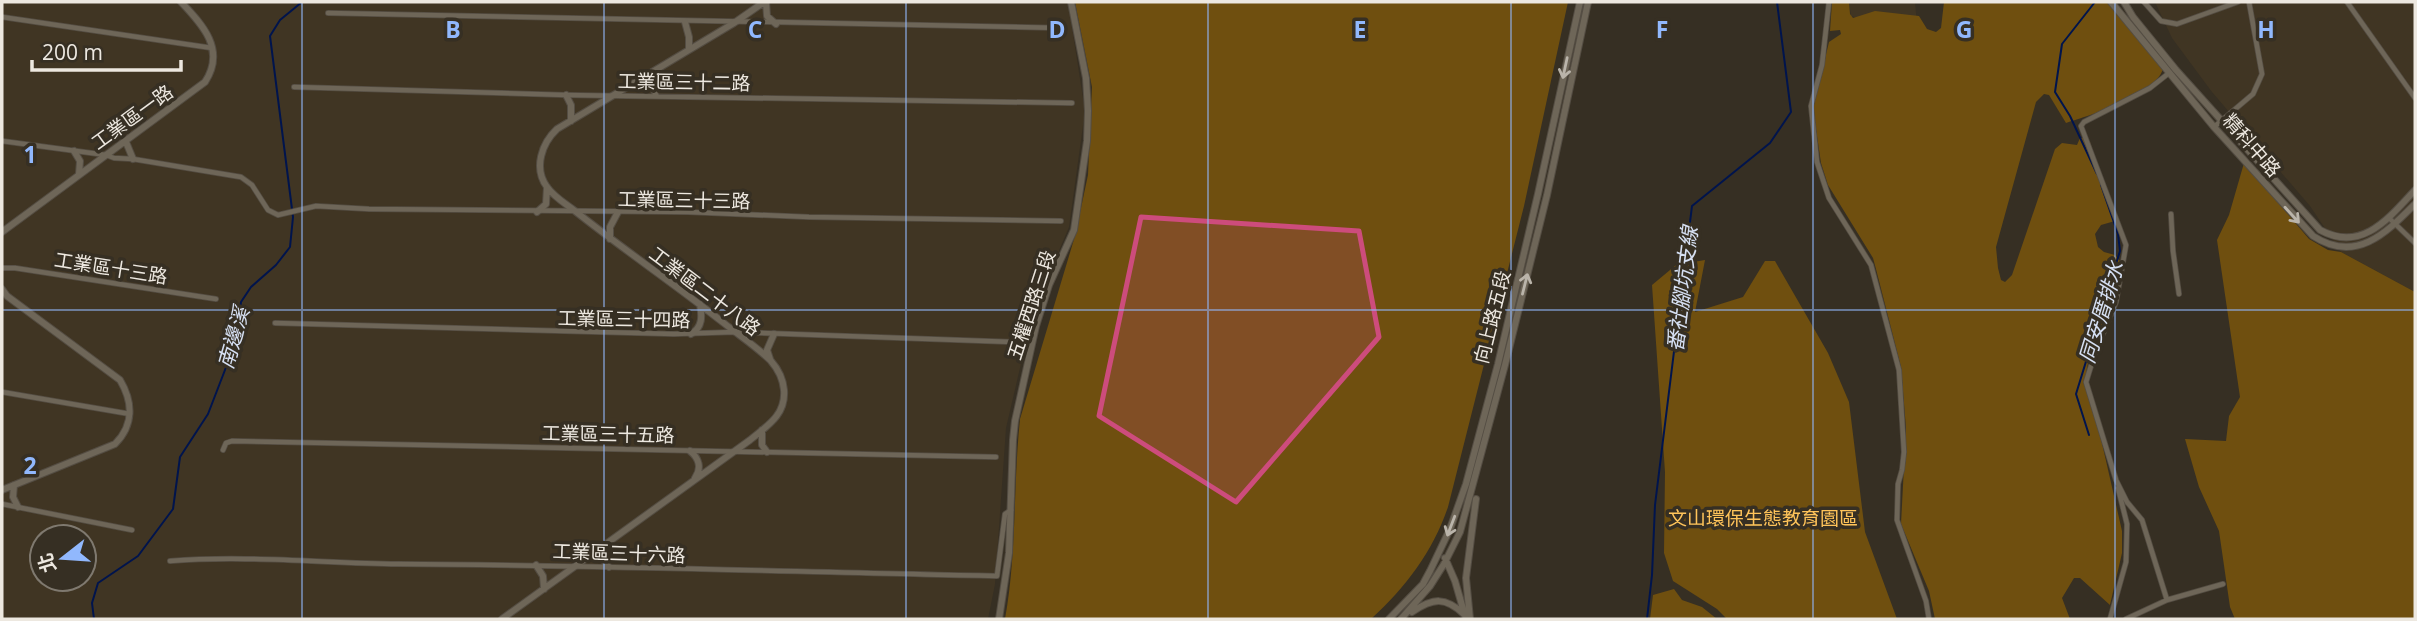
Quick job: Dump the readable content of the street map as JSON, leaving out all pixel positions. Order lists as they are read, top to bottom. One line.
{"streets":{"street":["工業區三十二路","工業區一路","精科中路","工業區三十三路","工業區十三路","工業區二十八路","五權西路三段","向上路五段","工業區三十四路","工業區三十五路","工業區三十六路"]},"crossings":[["工業區三十三路","工業區二十八路"],["工業區二十八路","工業區三十四路"],["工業區二十八路","工業區三十五路"],["工業區二十八路","工業區三十六路"],["五權西路三段","工業區三十六路"]],"water":["番社腳坑支線","同安厝排水","南邊溪"],"parks":["文山環保生態教育園區"],"scale_bar":"200 m","north":"left","grid":{"columns":["B","C","D","E","F","G","H"],"rows":["1","2"]}}
